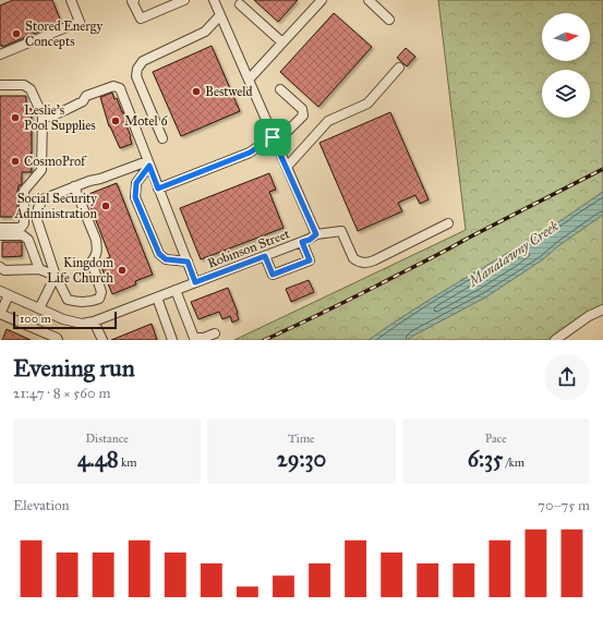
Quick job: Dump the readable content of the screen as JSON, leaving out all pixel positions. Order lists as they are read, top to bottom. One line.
{"streets":{"street":["Robinson Street"]},"water":["Manatawny Creek"],"places":["Stored Energy Concepts","Bestweld","Leslie's Pool Supplies","Motel 6","CosmoProf","Social Security Administration","Kingdom Life Church"],"scale_bar":"100 m","north":"right","page":{"scale":"100 m","heading":["Evening run","21:47 · 8 × 560 m"],"stats":[["Distance","4.48 km"],["Time","29:30"],["Pace","6:35 /km"]],"chart":["Elevation","70–75 m"]}}
